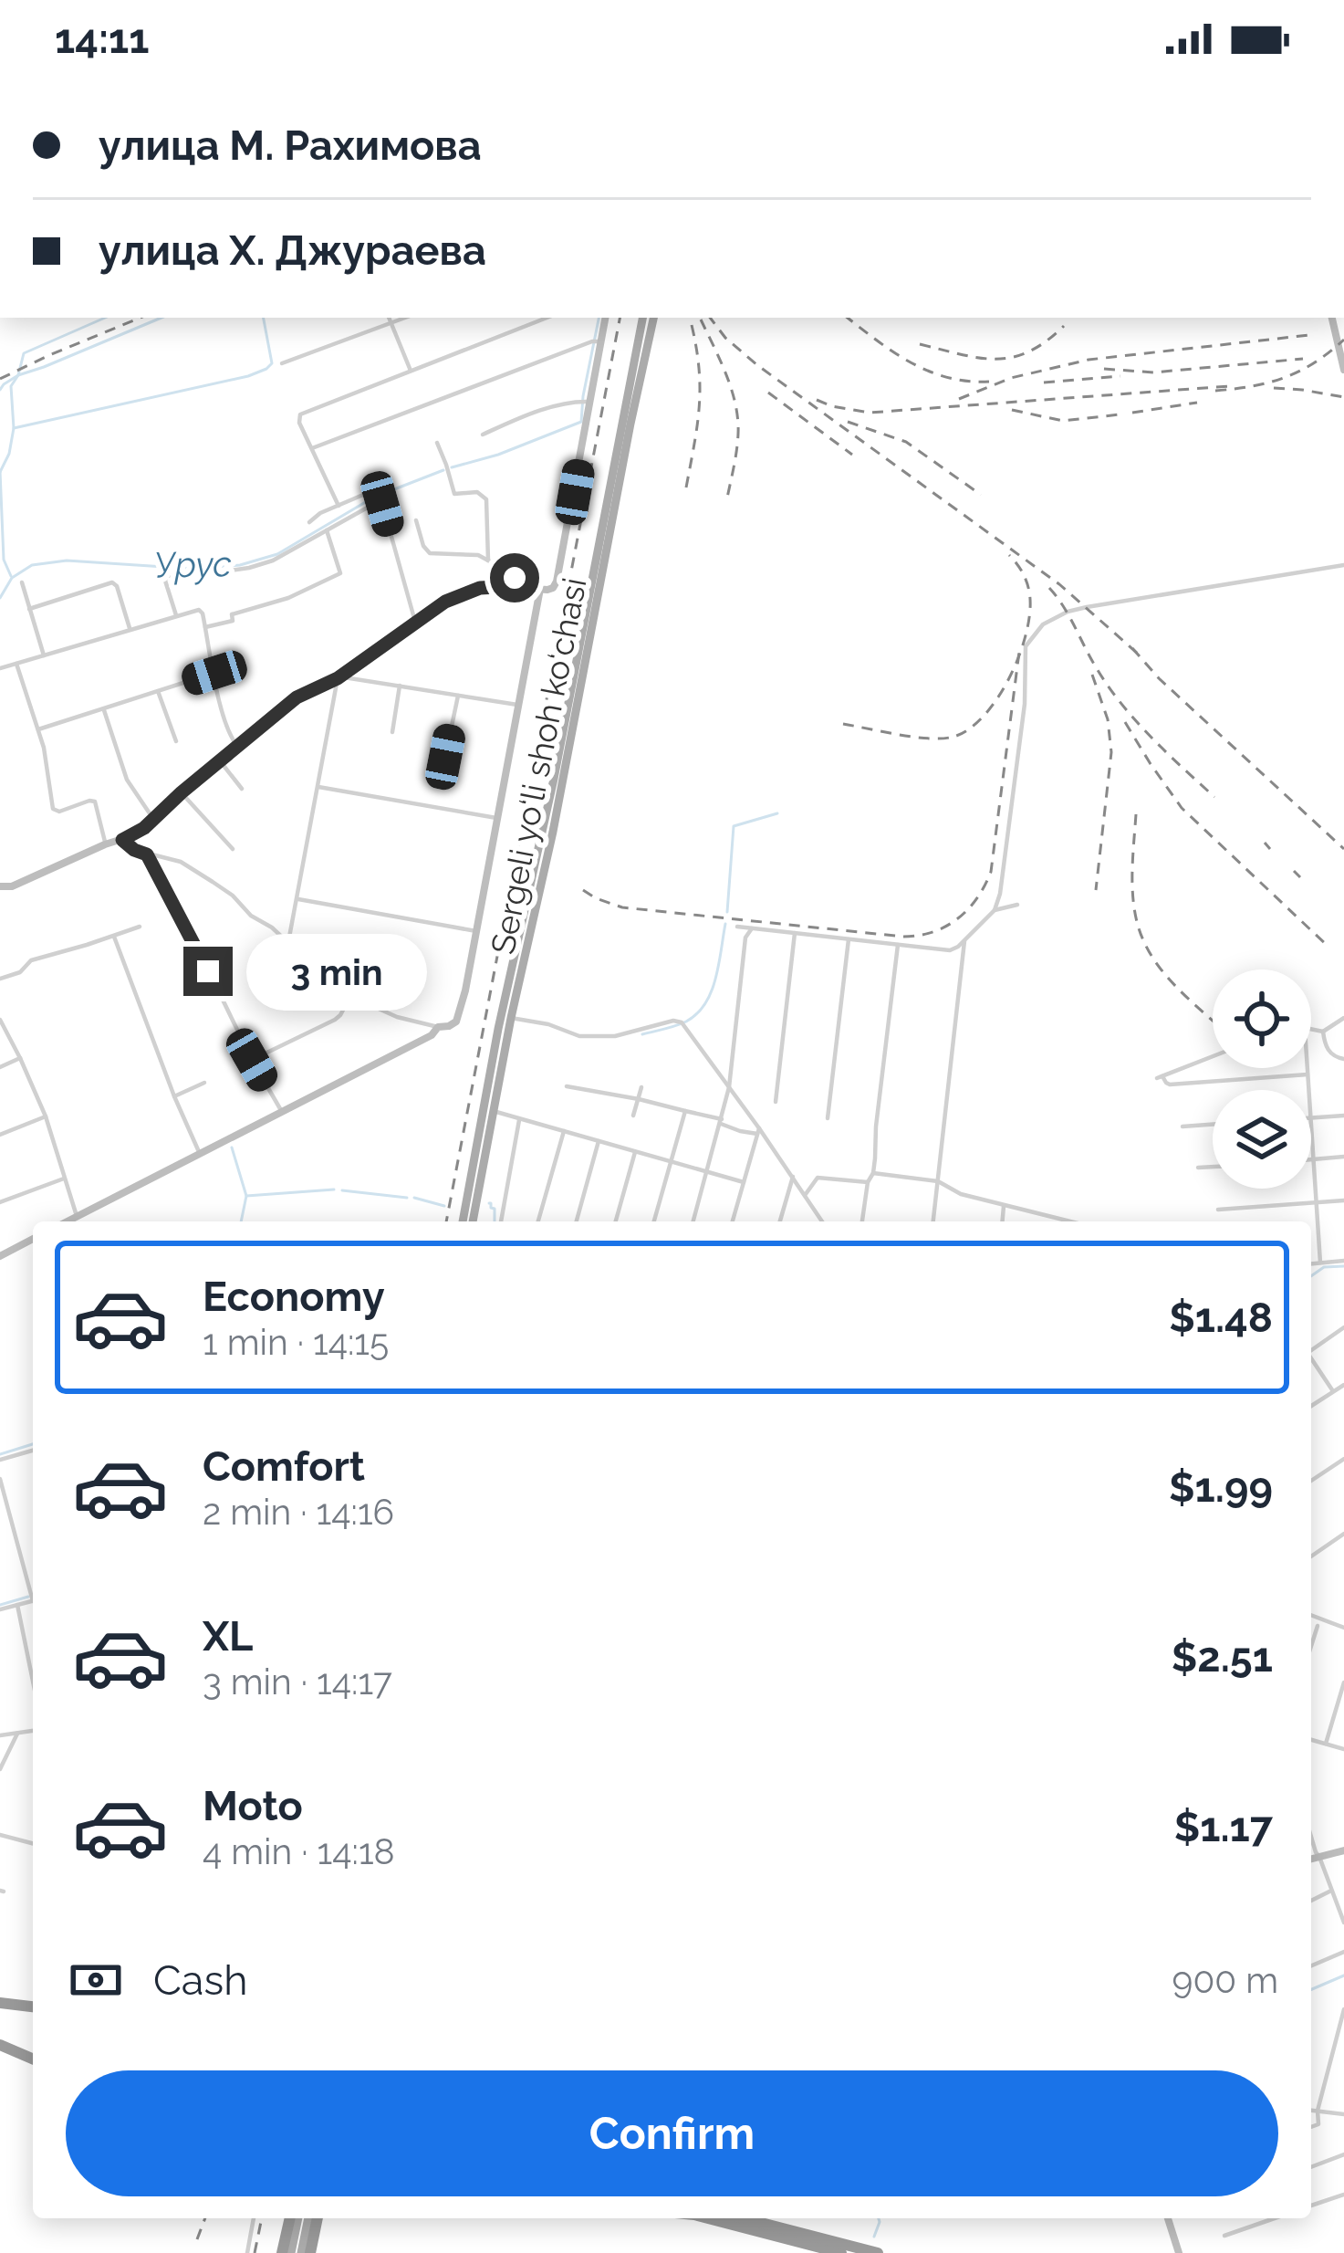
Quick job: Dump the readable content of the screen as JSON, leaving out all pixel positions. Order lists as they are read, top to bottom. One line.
{"streets":{"main road":["Sergeli yo‘li shoh ko‘chasi"]},"water":["Урус"],"page":{"status":"14:11","banner":["улица М. Рахимова","улица Х. Джураева"],"bubble":"3 min","list":[{"name":"Economy","note":"1 min · 14:15","value":"$1.48"},{"name":"Comfort","note":"2 min · 14:16","value":"$1.99"},{"name":"XL","note":"3 min · 14:17","value":"$2.51"},{"name":"Moto","note":"4 min · 14:18","value":"$1.17"}],"pay":["Cash","900 m"],"buttons":"Confirm"}}
